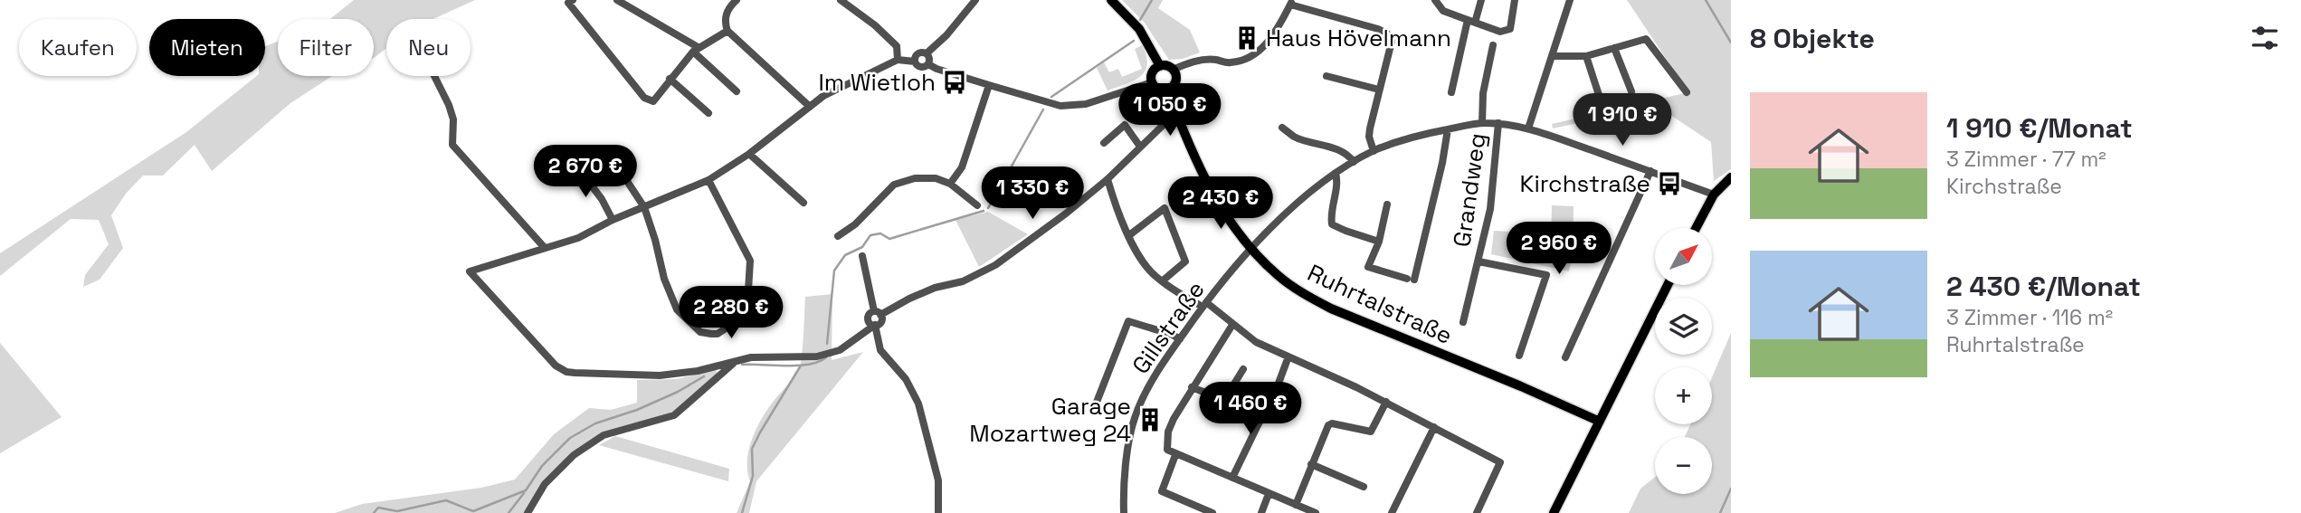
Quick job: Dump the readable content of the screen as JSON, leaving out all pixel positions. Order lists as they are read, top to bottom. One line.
{"streets":{"main road":["Ruhrtalstraße"],"street":["Grandweg","Gillstraße"]},"crossings":[["Ruhrtalstraße","Gillstraße"]],"places":{"building":["Haus Hövelmann","Garage Mozartweg 24"],"bus stop":["Im Wietloh","Kirchstraße"]},"north":"top right","page":{"heading":"8 Objekte","chip":["Kaufen","Mieten","Filter","Neu"],"list":[{"name":"1 910 €/Monat","note":"3 Zimmer · 77 m² · Kirchstraße"},{"name":"2 430 €/Monat","note":"3 Zimmer · 116 m² · Ruhrtalstraße"}],"price":["1 050 €","1 910 €","2 670 €","1 330 €","2 430 €","2 960 €","2 280 €","1 460 €"],"map_buttons":["+","−"]}}
